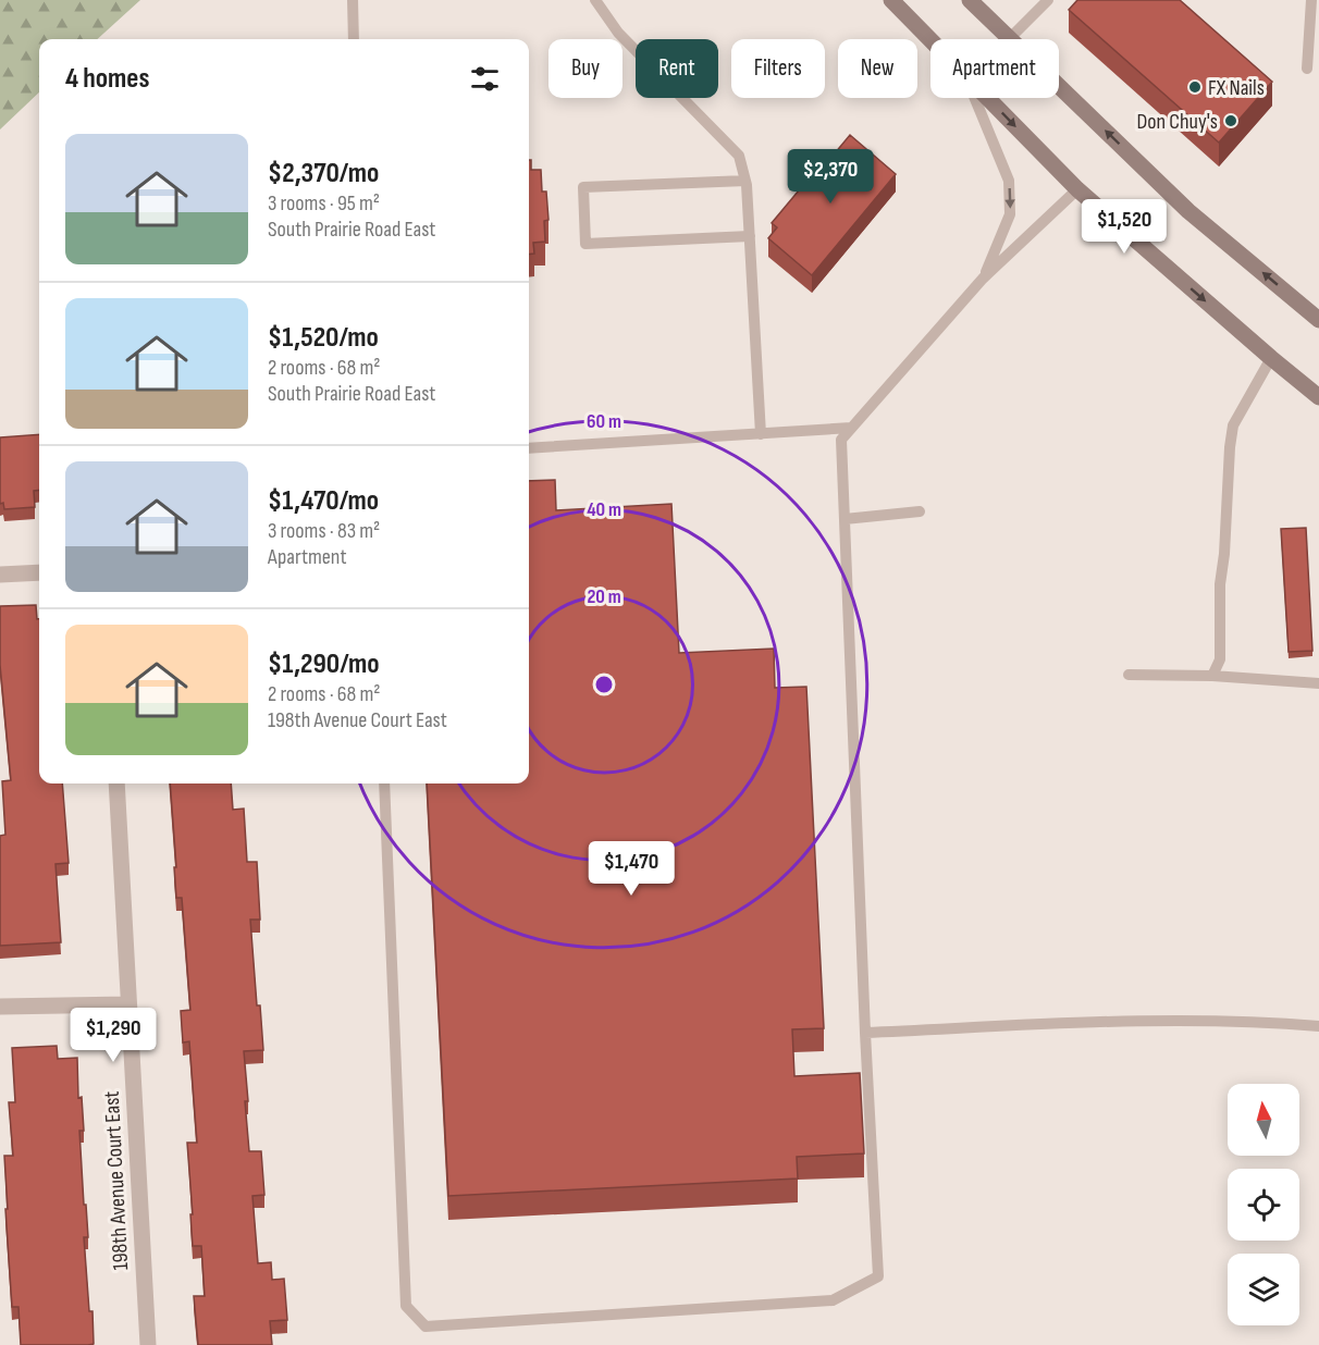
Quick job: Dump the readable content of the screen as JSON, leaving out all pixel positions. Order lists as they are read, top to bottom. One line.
{"streets":{"street":["198th Avenue Court East"]},"places":["FX Nails","Don Chuy's"],"north":"top","page":{"chip":["Buy","Rent","Filters","New","Apartment"],"heading":"4 homes","list":[{"name":"$2,370/mo","note":"3 rooms · 95 m² · South Prairie Road East"},{"name":"$1,520/mo","note":"2 rooms · 68 m² · South Prairie Road East"},{"name":"$1,470/mo","note":"3 rooms · 83 m² · Apartment"},{"name":"$1,290/mo","note":"2 rooms · 68 m² · 198th Avenue Court East"}],"price":["$2,370","$1,520","$1,470","$1,290"]},"rings":["60 m","40 m","20 m"]}
